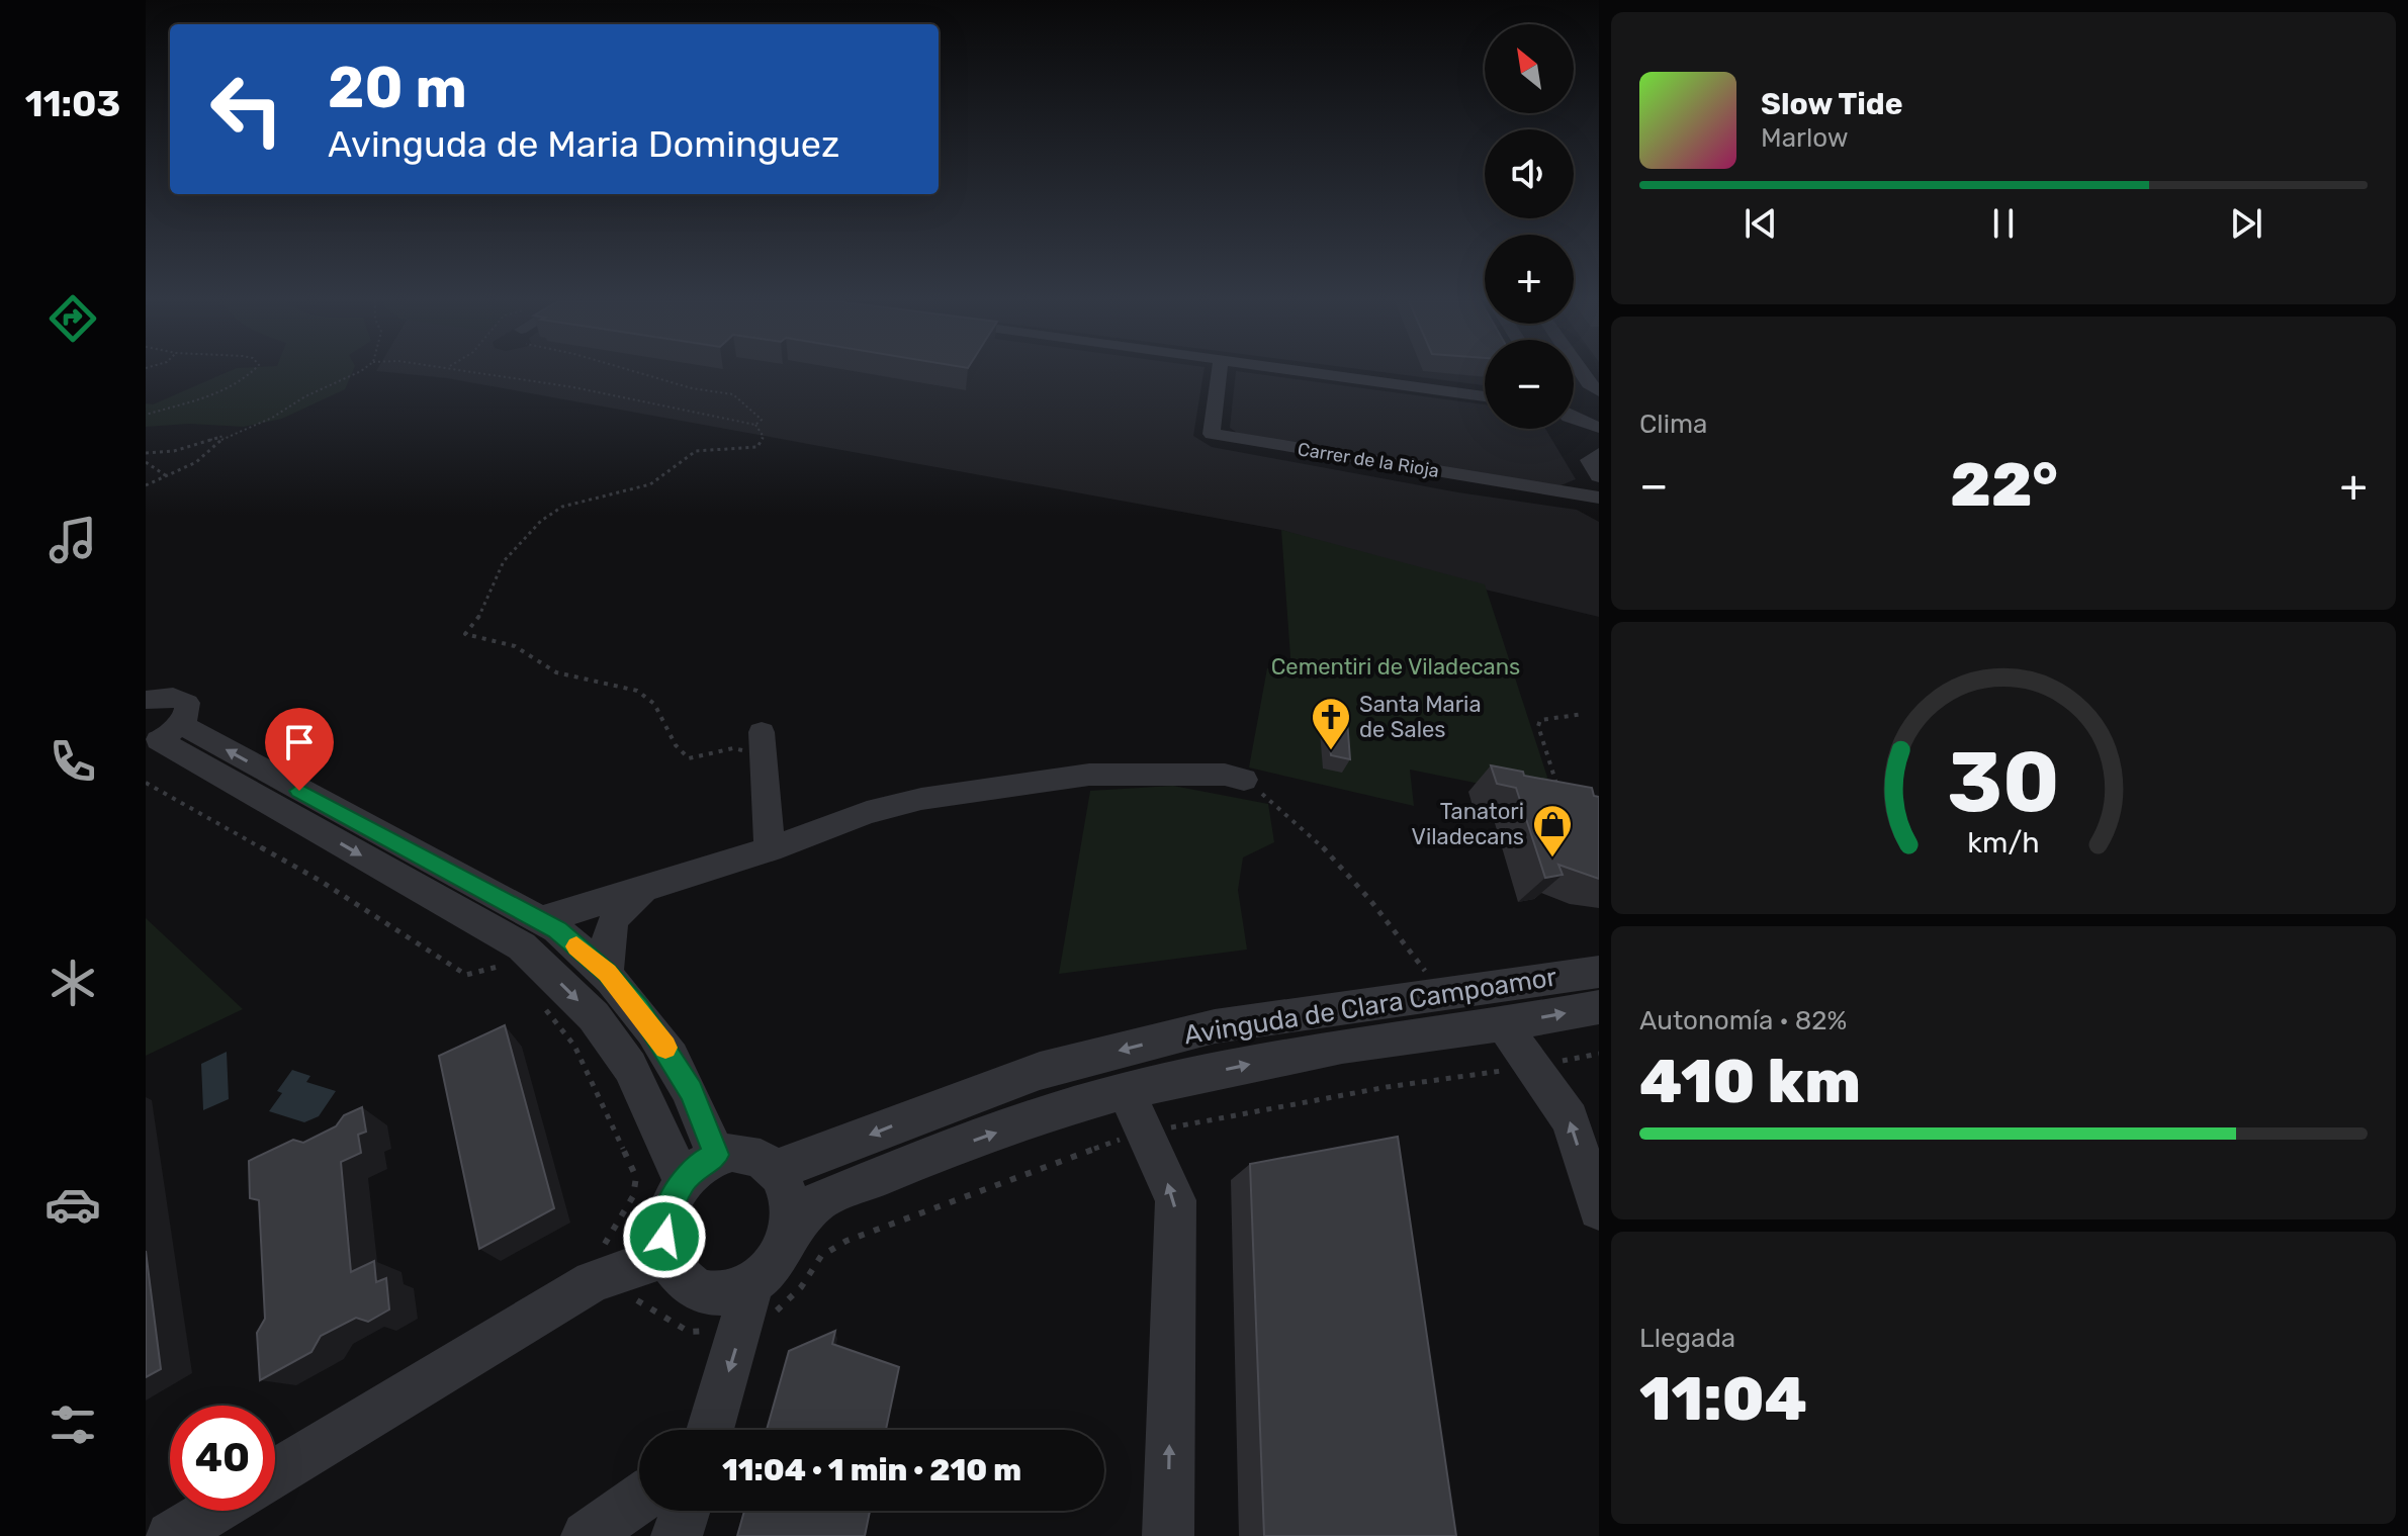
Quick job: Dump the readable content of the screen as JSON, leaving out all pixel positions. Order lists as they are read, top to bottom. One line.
{"streets":{"street":["Carrer de la Rioja","Avinguda de Clara Campoamor"]},"parks":["Cementiri de Viladecans"],"places":{"church":["Santa Maria de Sales"],"shop":["Tanatori Viladecans"]},"north":"top left","page":{"tabs":"11:03","map_buttons":["+","−"],"turn":["20 m","Avinguda de Maria Dominguez"],"song":["Slow Tide","Marlow"],"tile":["Clima",["Autonomía · 82%","410 km"],["Llegada","11:04"]],"heat":["−","22°","+"],"limit":"40","trip":"11:04 · 1 min · 210 m","gauge":["30","km/h"]}}
